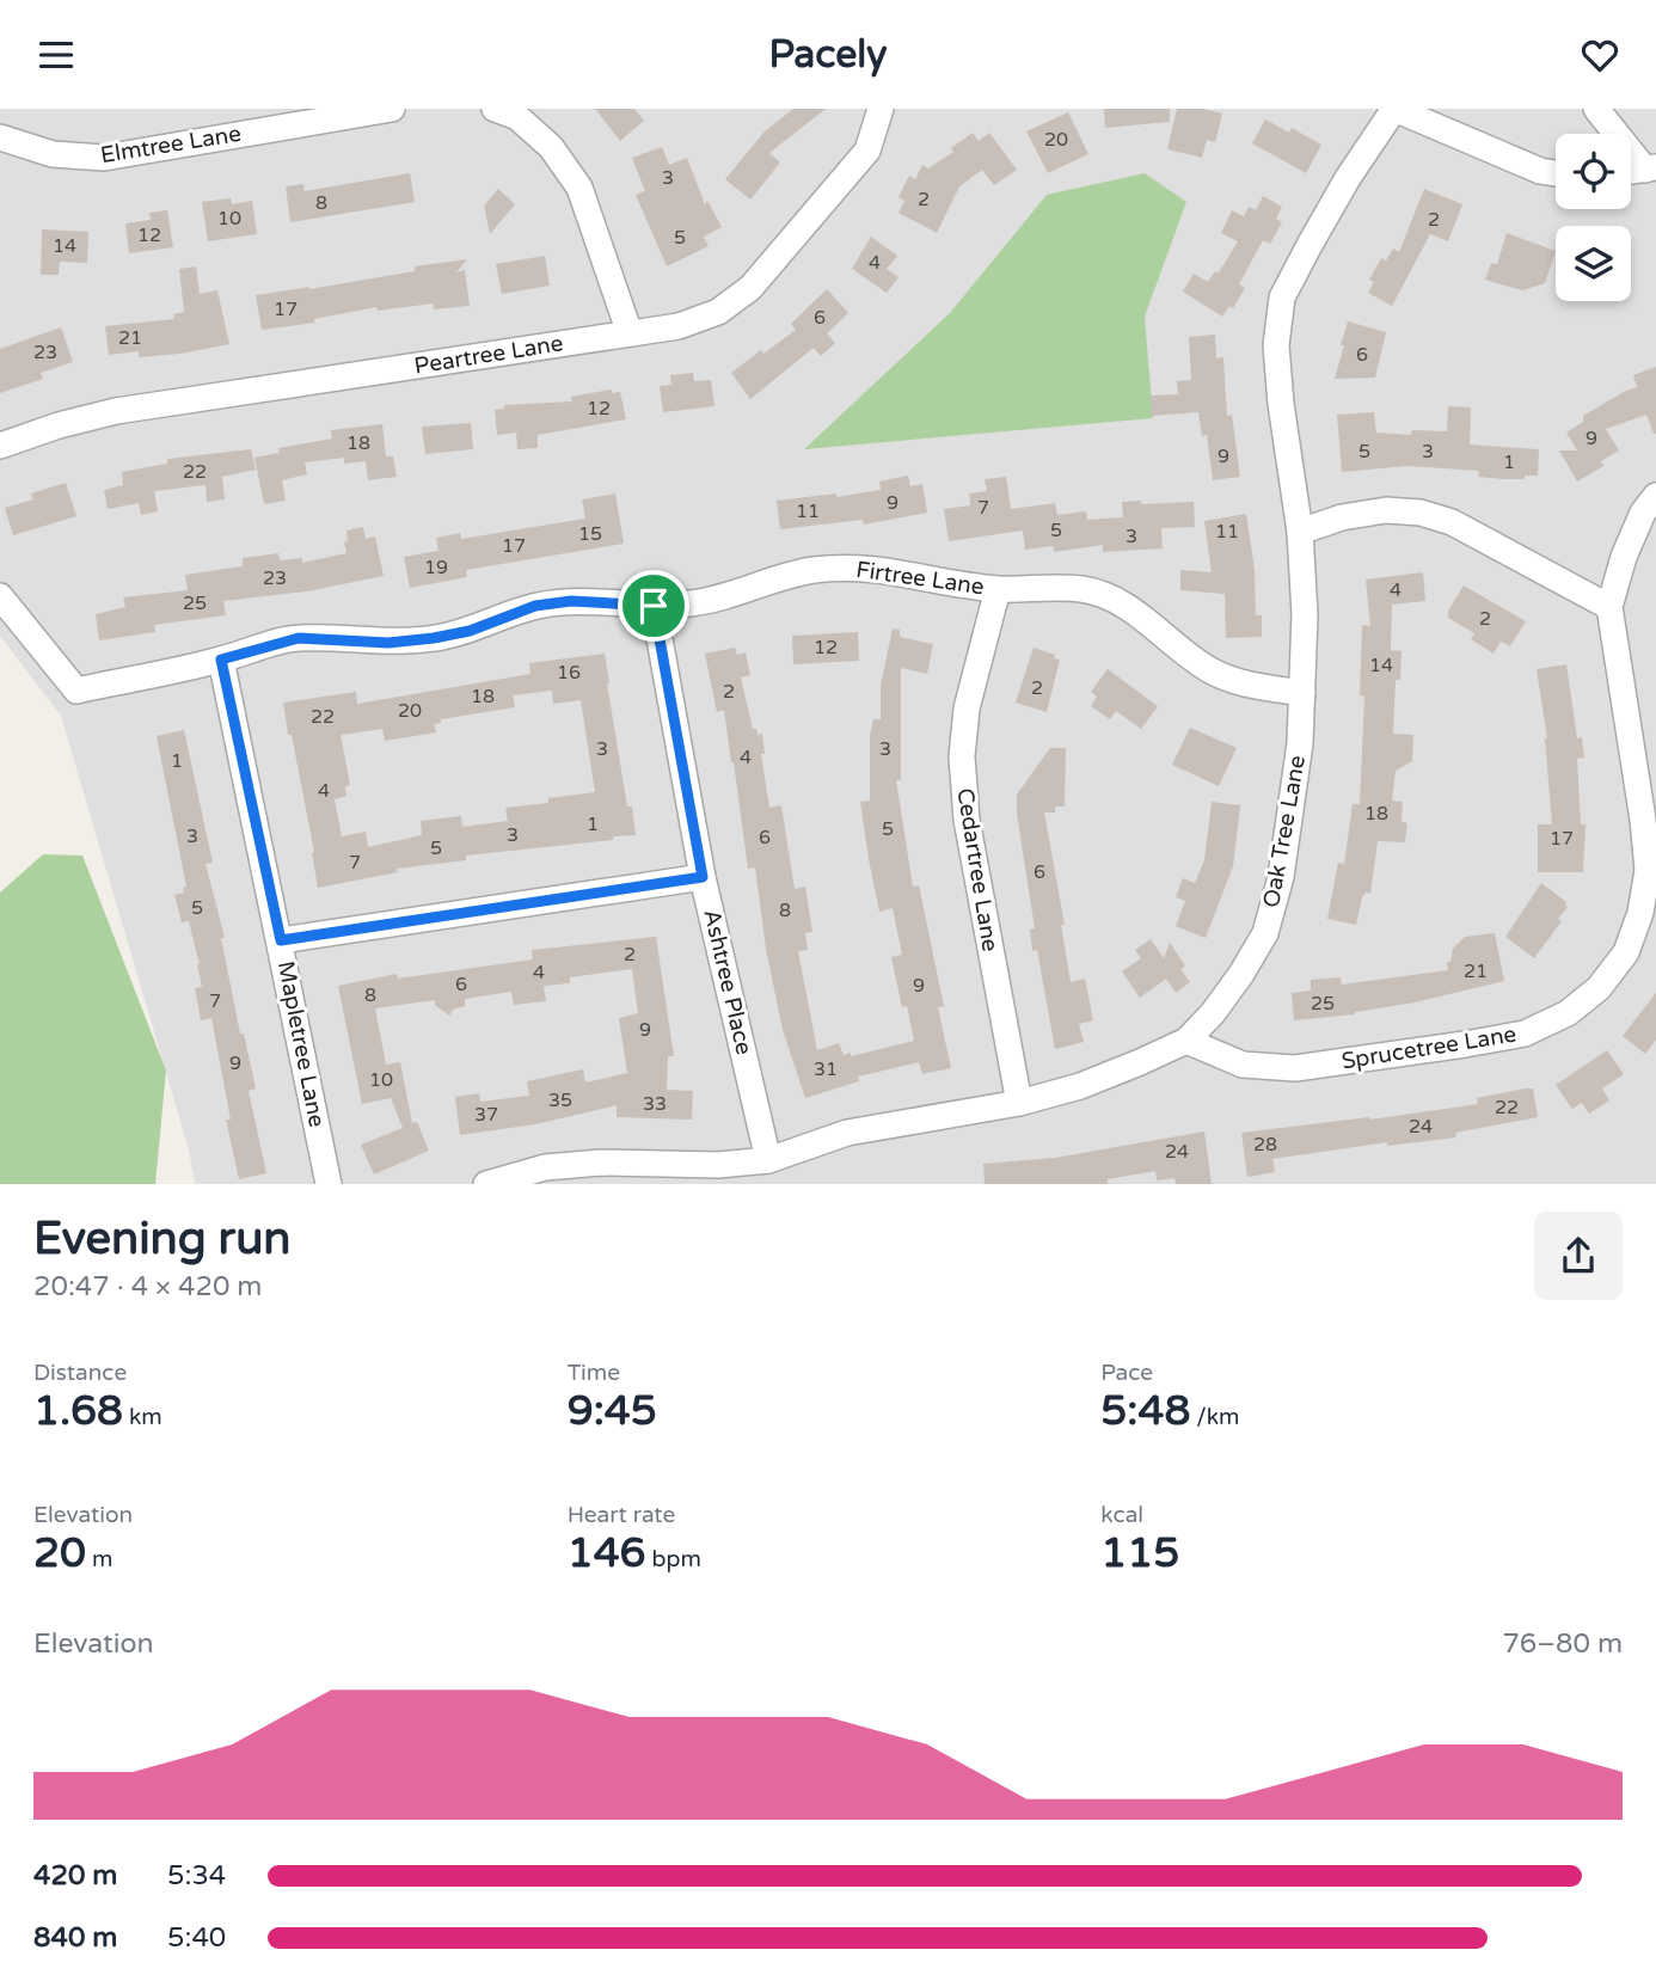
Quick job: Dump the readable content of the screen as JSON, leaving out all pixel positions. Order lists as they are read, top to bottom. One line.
{"streets":{"street":["Elmtree Lane","Peartree Lane","Firtree Lane","Oak Tree Lane","Cedartree Lane","Ashtree Place","Mapletree Lane","Sprucetree Lane"]},"crossings":[["Firtree Lane","Oak Tree Lane"],["Firtree Lane","Cedartree Lane"],["Firtree Lane","Ashtree Place"],["Firtree Lane","Mapletree Lane"],["Oak Tree Lane","Cedartree Lane"],["Oak Tree Lane","Ashtree Place"],["Oak Tree Lane","Sprucetree Lane"]],"house_numbers":["20","3","2","8","10","2","12","5","14","4","17","6","21","23","6","12","9","18","5","3","9","1","22","9","7","11","5","11","15","3","17","19","23","4","25","2","12","14","16","2","2","18","20","22","3","3","4","1","4","18","1","5","3","3","6","17","5","7","6","5","8","2","21","4","6","9","8","7","25","9","9","31","10","35","33","22","37","24","28","24"],"page":{"header":"Pacely","heading":["Evening run","20:47 · 4 × 420 m"],"stats":[["Distance","1.68 km"],["Time","9:45"],["Pace","5:48 /km"],["Elevation","20 m"],["Heart rate","146 bpm"],["kcal","115"]],"chart":["Elevation","76–80 m"],"list":[{"name":"420 m","note":"5:34"},{"name":"840 m","note":"5:40"}]}}
